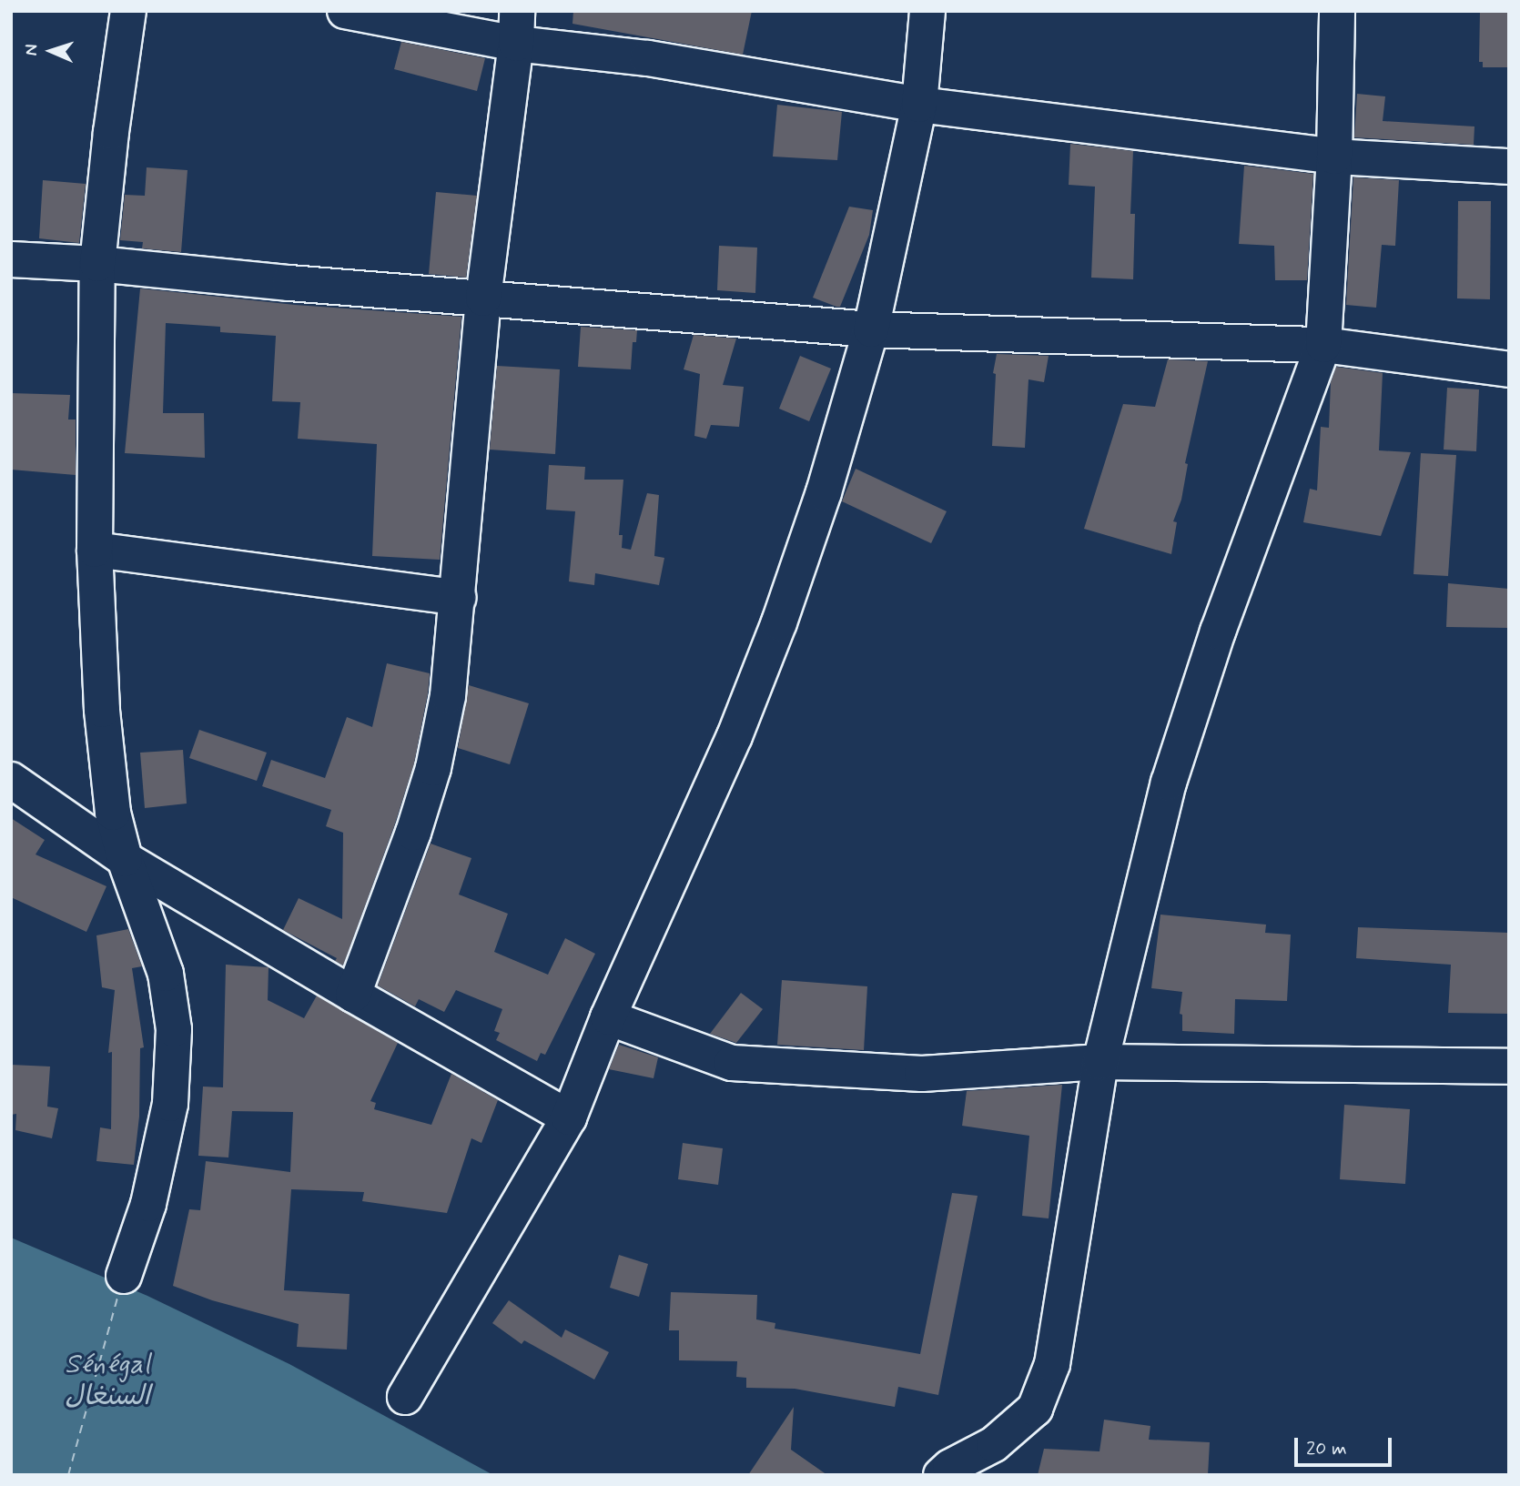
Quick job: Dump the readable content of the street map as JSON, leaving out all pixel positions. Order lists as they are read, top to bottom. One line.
{"water":["Sénégal السنغال"],"scale_bar":"20 m","north":"left"}
